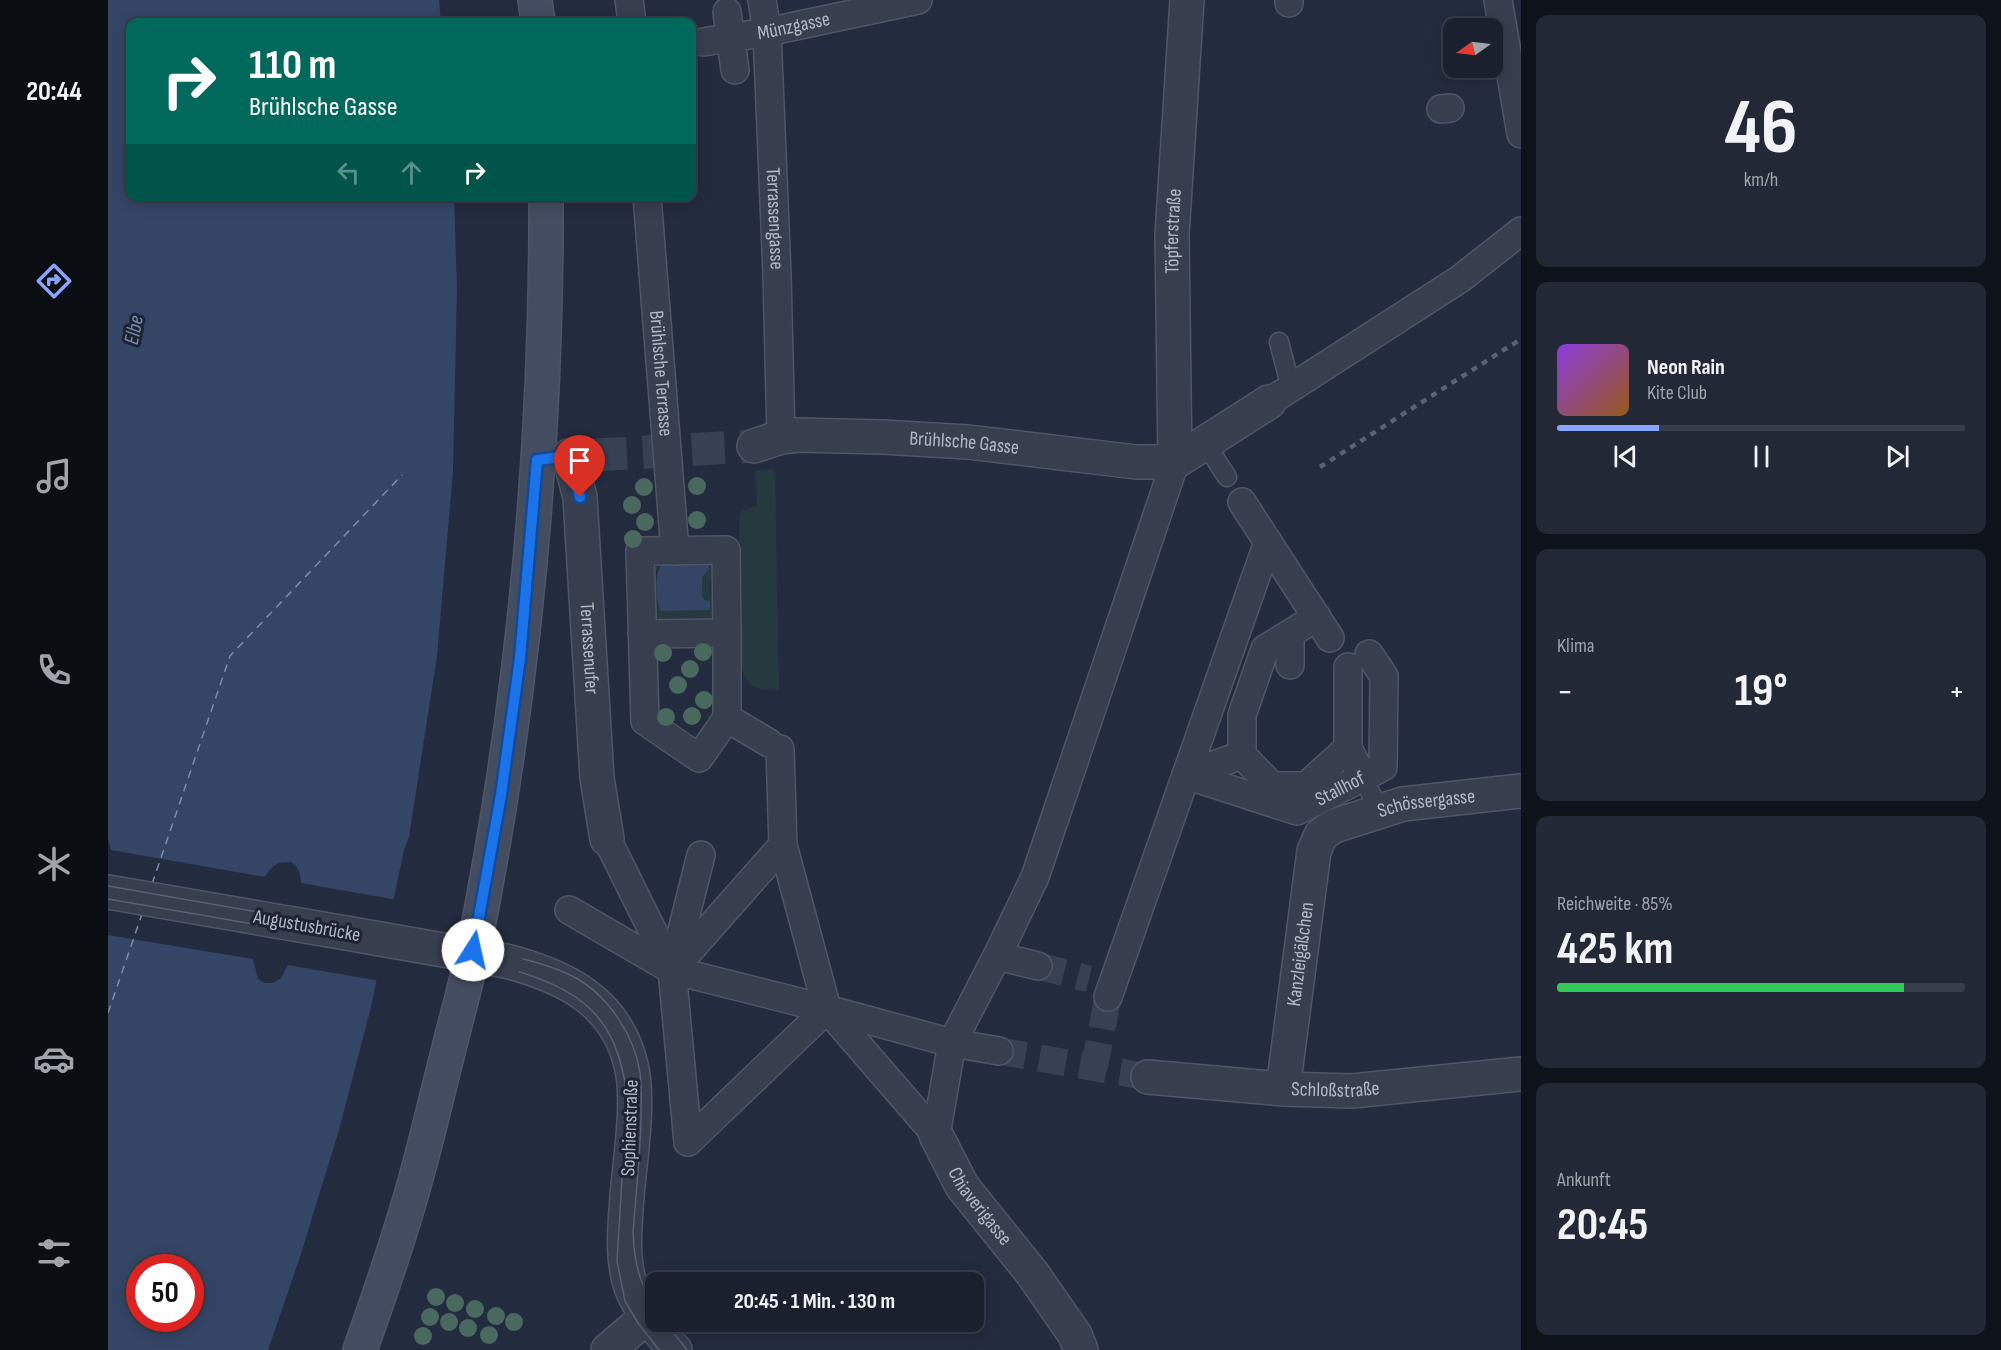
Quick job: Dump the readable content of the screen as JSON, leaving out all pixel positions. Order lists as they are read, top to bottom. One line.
{"streets":{"street":["Münzgasse","Terrassengasse","Töpferstraße","Brühlsche Terrasse","Brühlsche Gasse","Terrassenufer","Stallhof","Schössergasse","Augustusbrücke","Kanzleigäßchen","Schloßstraße","Sophienstraße","Chiaverigasse"]},"crossings":[["Münzgasse","Terrassengasse"],["Terrassengasse","Brühlsche Gasse"],["Töpferstraße","Brühlsche Gasse"],["Schössergasse","Kanzleigäßchen"],["Augustusbrücke","Sophienstraße"],["Kanzleigäßchen","Schloßstraße"]],"water":["Elbe"],"north":"left","page":{"tabs":"20:44","tile":[["46","km/h"],"Klima",["Reichweite · 85%","425 km"],["Ankunft","20:45"]],"turn":["110 m","Brühlsche Gasse"],"song":["Neon Rain","Kite Club"],"heat":["−","19°","+"],"limit":"50","trip":"20:45 · 1 Min. · 130 m"}}
